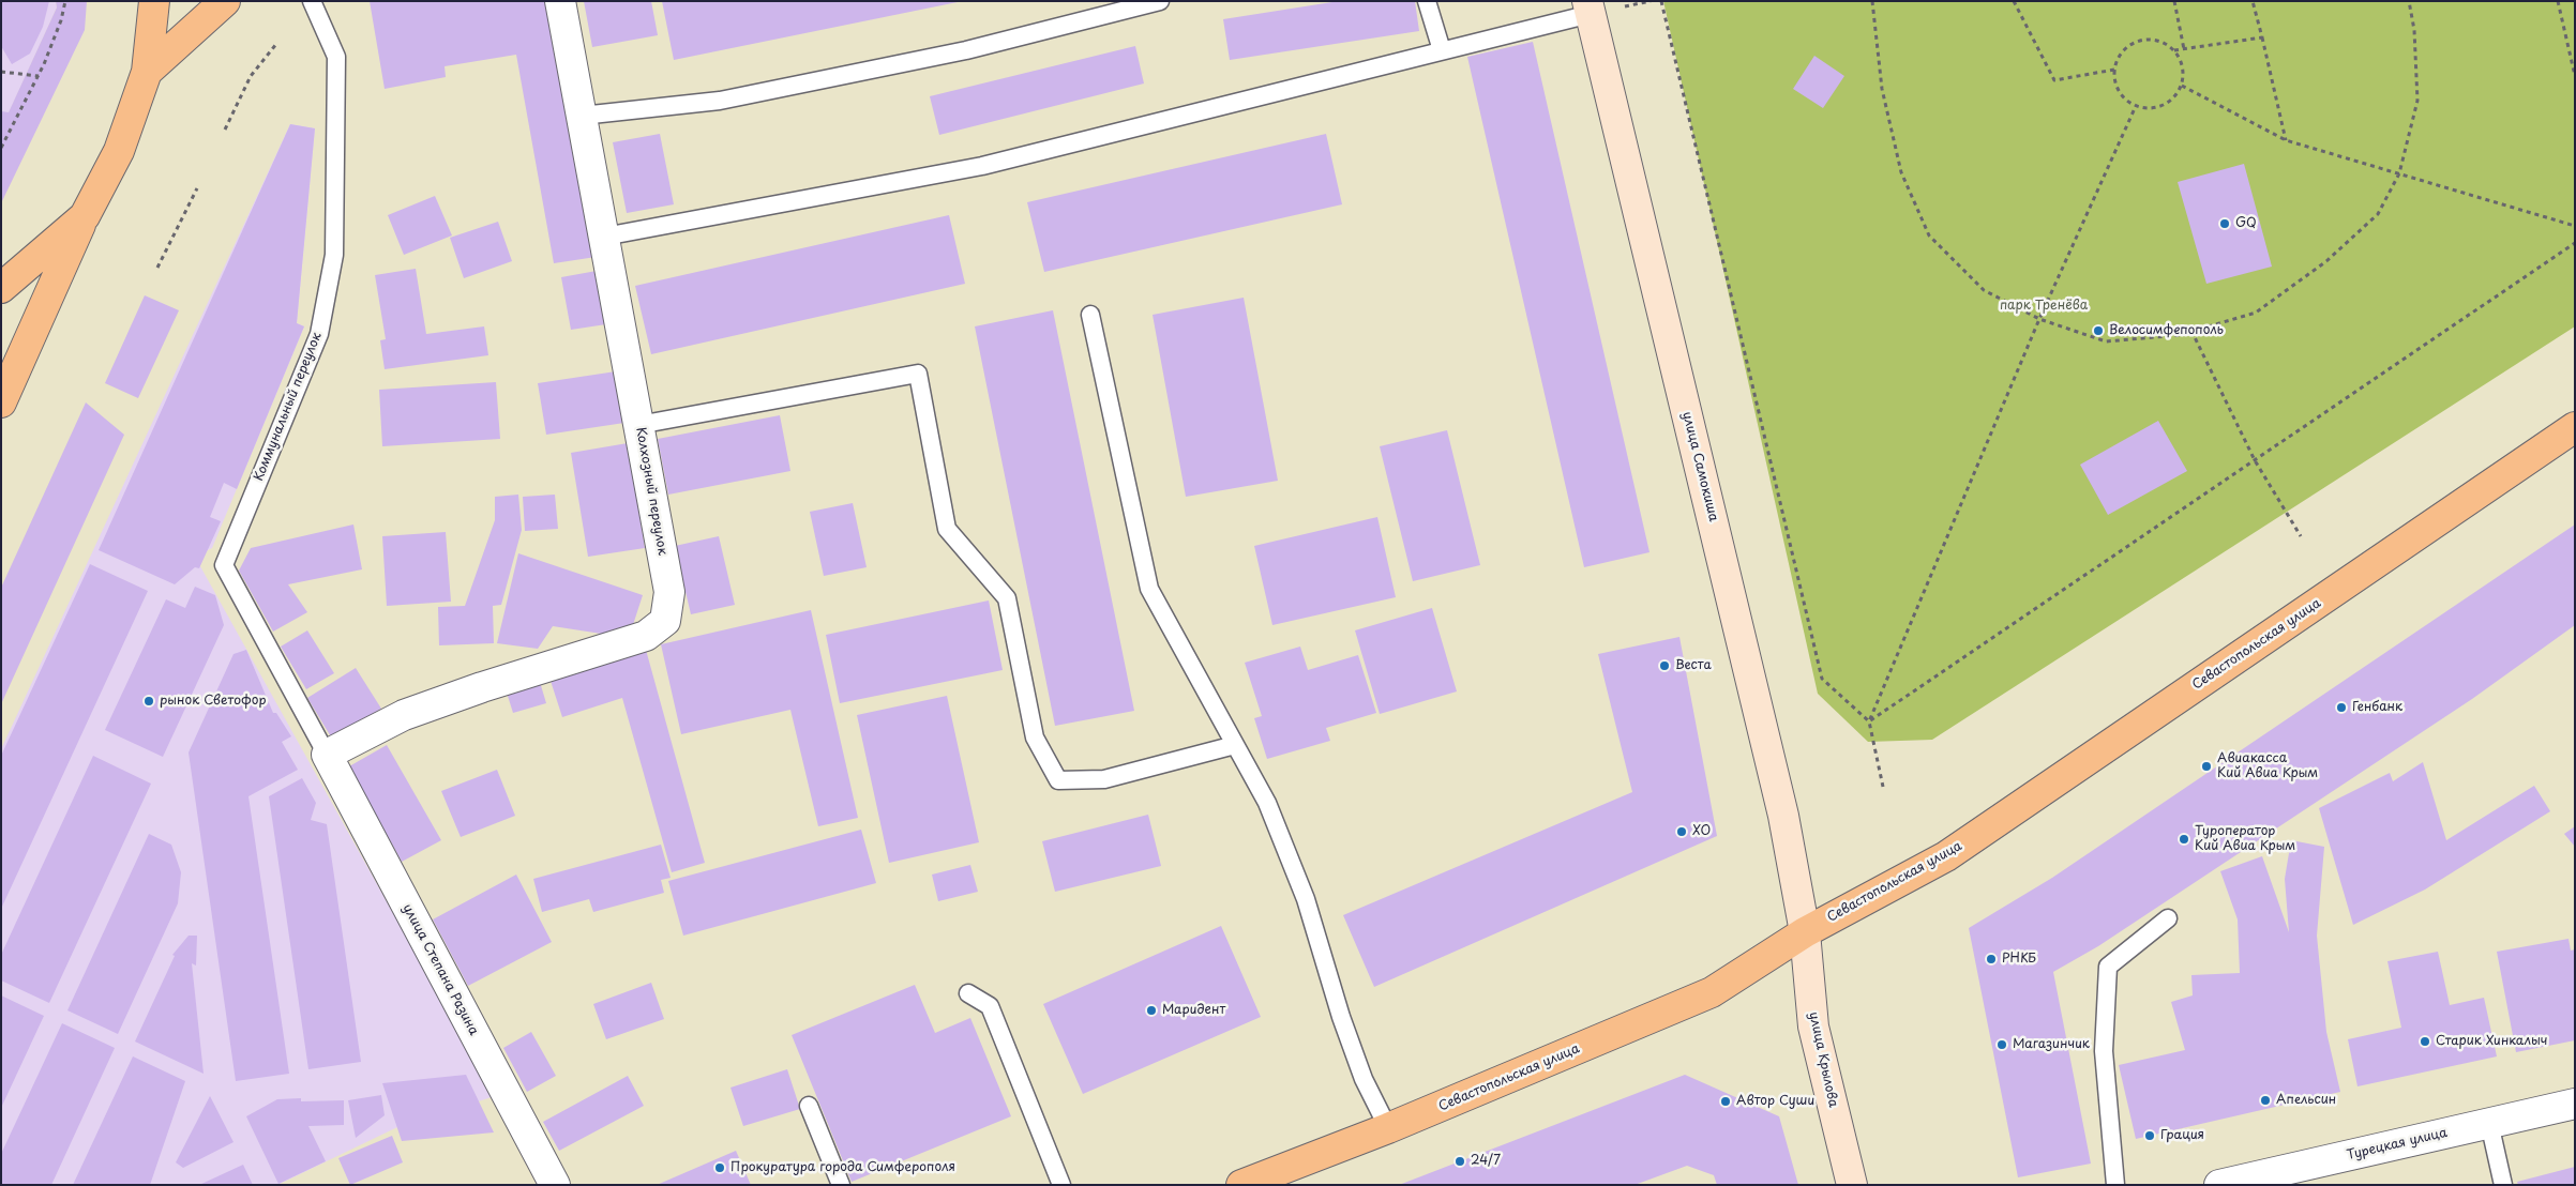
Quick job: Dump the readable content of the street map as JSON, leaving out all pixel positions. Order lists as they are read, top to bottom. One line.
{"streets":{"main road":["улица Самокиша","Севастопольская улица","улица Крылова"],"street":["Колхозный переулок","улица Степана Разина","Турецкая улица"],"lane":["Коммунальный переулок"]},"crossings":[["Коммунальный переулок","Колхозный переулок"],["Коммунальный переулок","улица Степана Разина"],["улица Самокиша","Севастопольская улица"],["улица Самокиша","улица Крылова"],["Колхозный переулок","улица Степана Разина"],["Севастопольская улица","улица Крылова"]],"parks":["парк Тренёва"],"places":["GQ","Велосимфепополь","Веста","рынок Светофор","Генбанк","Авиакасса Кий Авиа Крым","ХО","Туроператор Кий Авиа Крым","РНКБ","Маридент","Старик Хинкалыч","Магазинчик","Апельсин","Автор Суши","Грация","24/7","Прокуратура города Симферополя"]}
